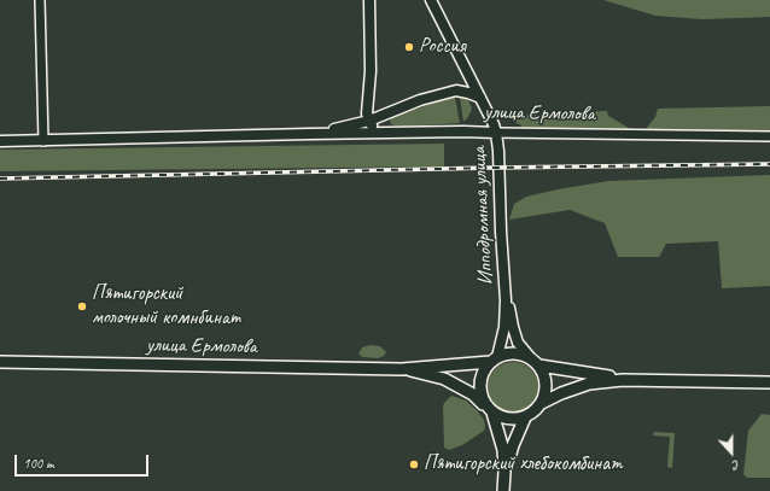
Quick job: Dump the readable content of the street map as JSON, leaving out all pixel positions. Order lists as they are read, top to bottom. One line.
{"streets":{"main road":["улица Ермолова"],"street":["Ипподромная улица"]},"crossings":[["улица Ермолова","Ипподромная улица"]],"places":["Россия","Пятигорский молочный комнбинат","Пятигорский хлебокомбинат"],"scale_bar":"100 m","north":"bottom"}
